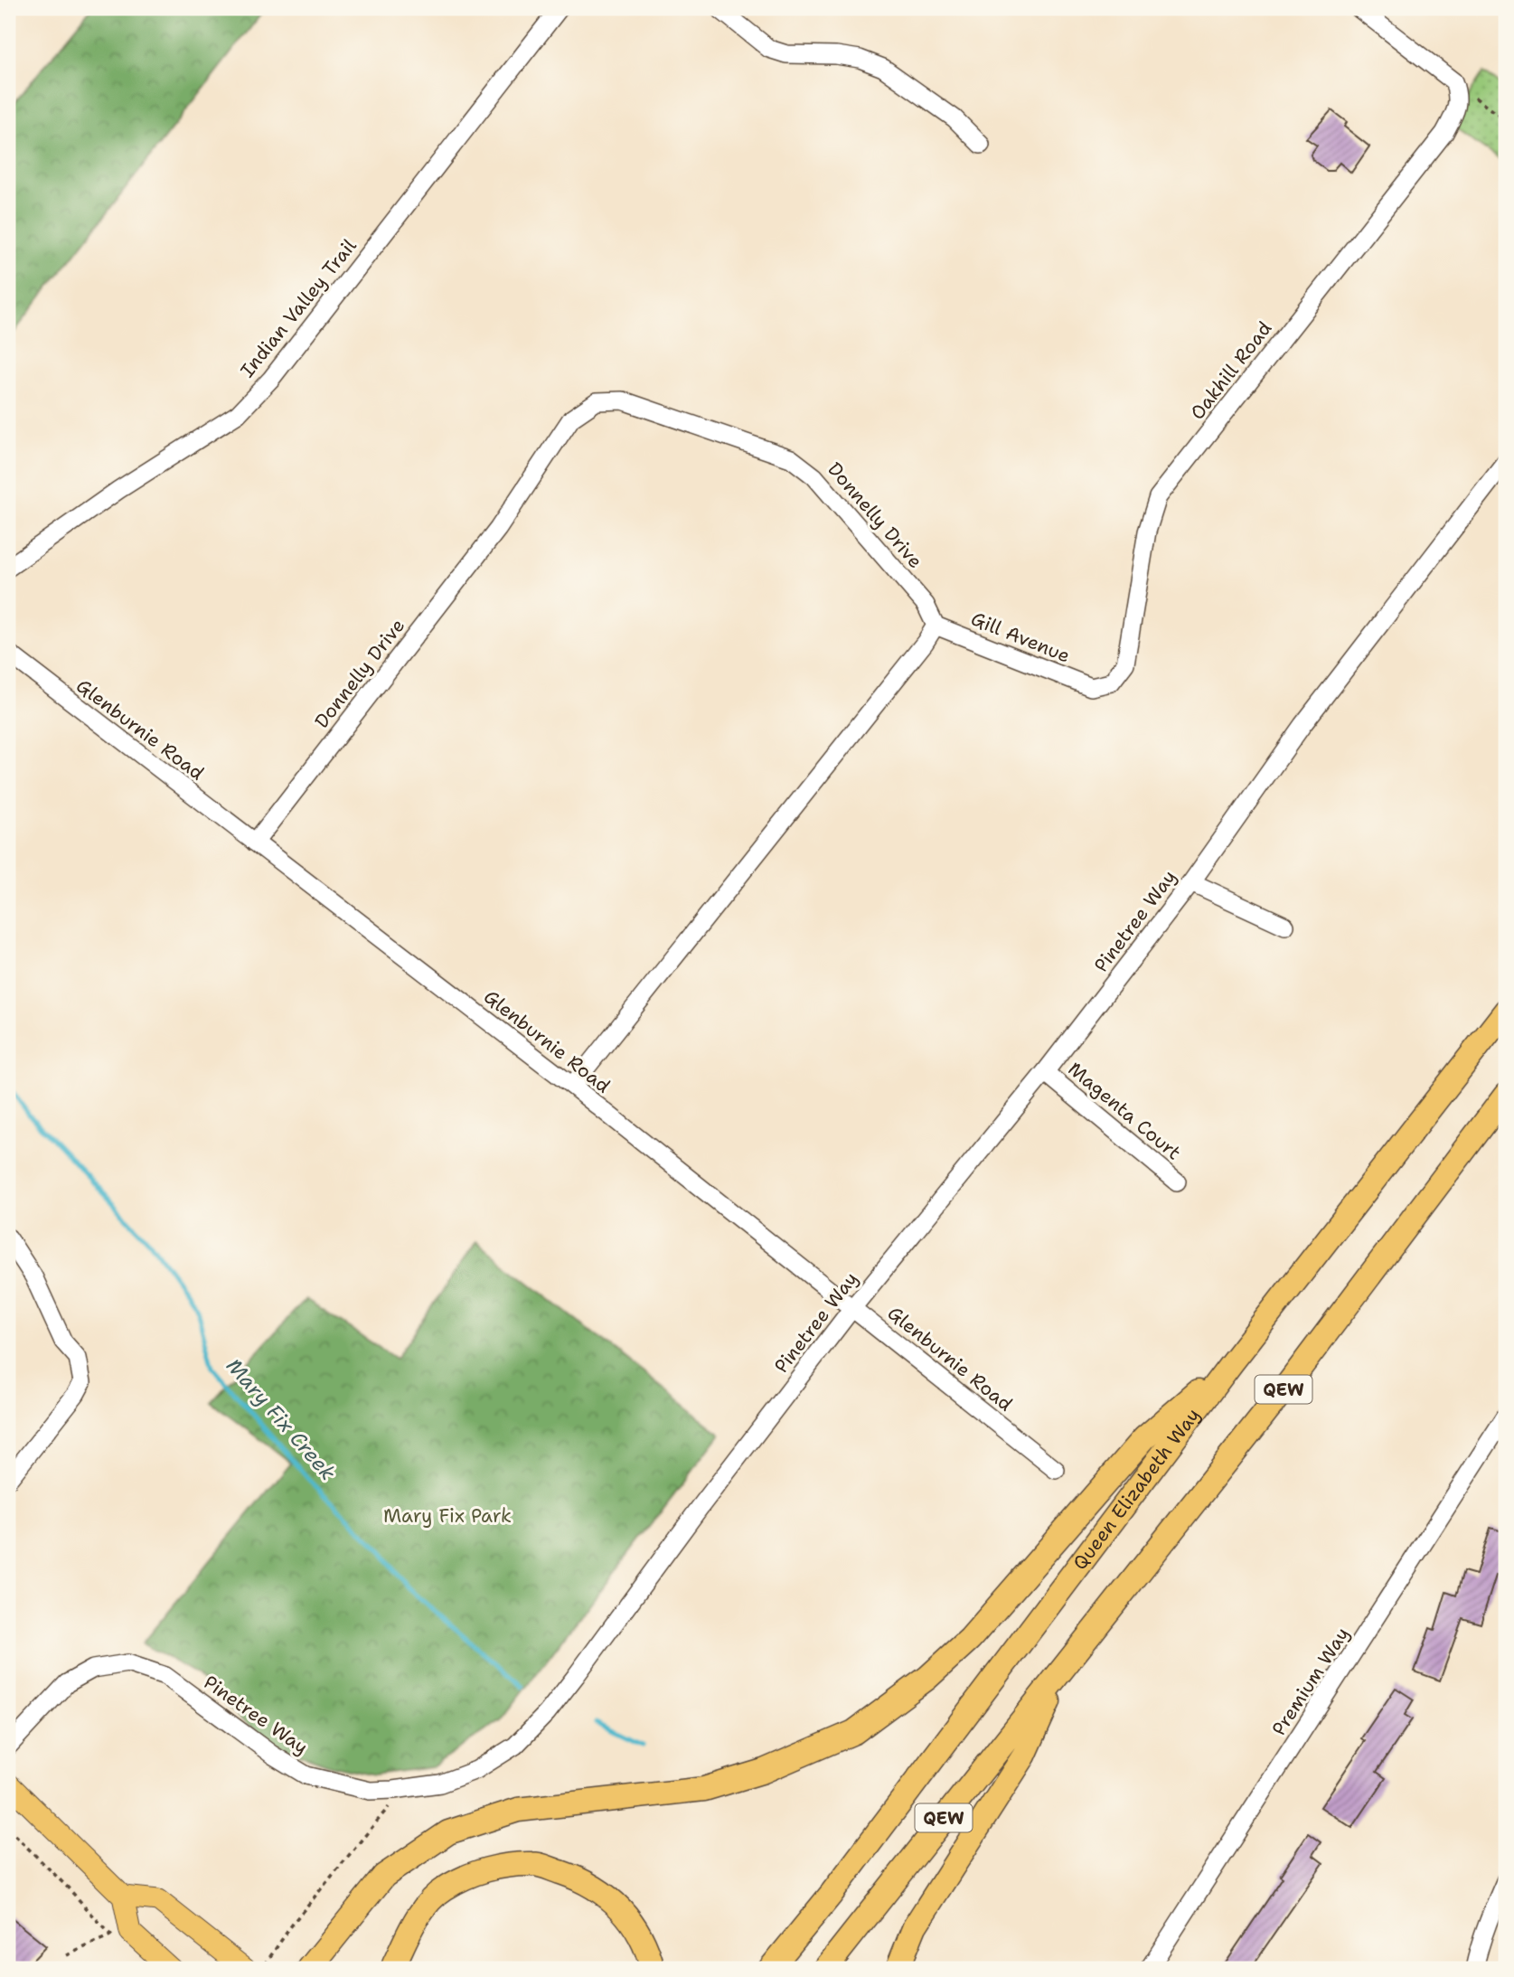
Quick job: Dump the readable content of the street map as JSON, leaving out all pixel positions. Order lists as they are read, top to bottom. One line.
{"streets":{"highway":["QEW","Queen Elizabeth Way"],"street":["Indian Valley Trail","Oakhill Road","Donnelly Drive","Gill Avenue","Glenburnie Road","Pinetree Way","Magenta Court","Premium Way"]},"crossings":[["Oakhill Road","Gill Avenue"],["Donnelly Drive","Gill Avenue"],["Donnelly Drive","Glenburnie Road"],["Glenburnie Road","Pinetree Way"],["Pinetree Way","Magenta Court"]],"water":["Mary Fix Creek"],"parks":["Mary Fix Park"]}
